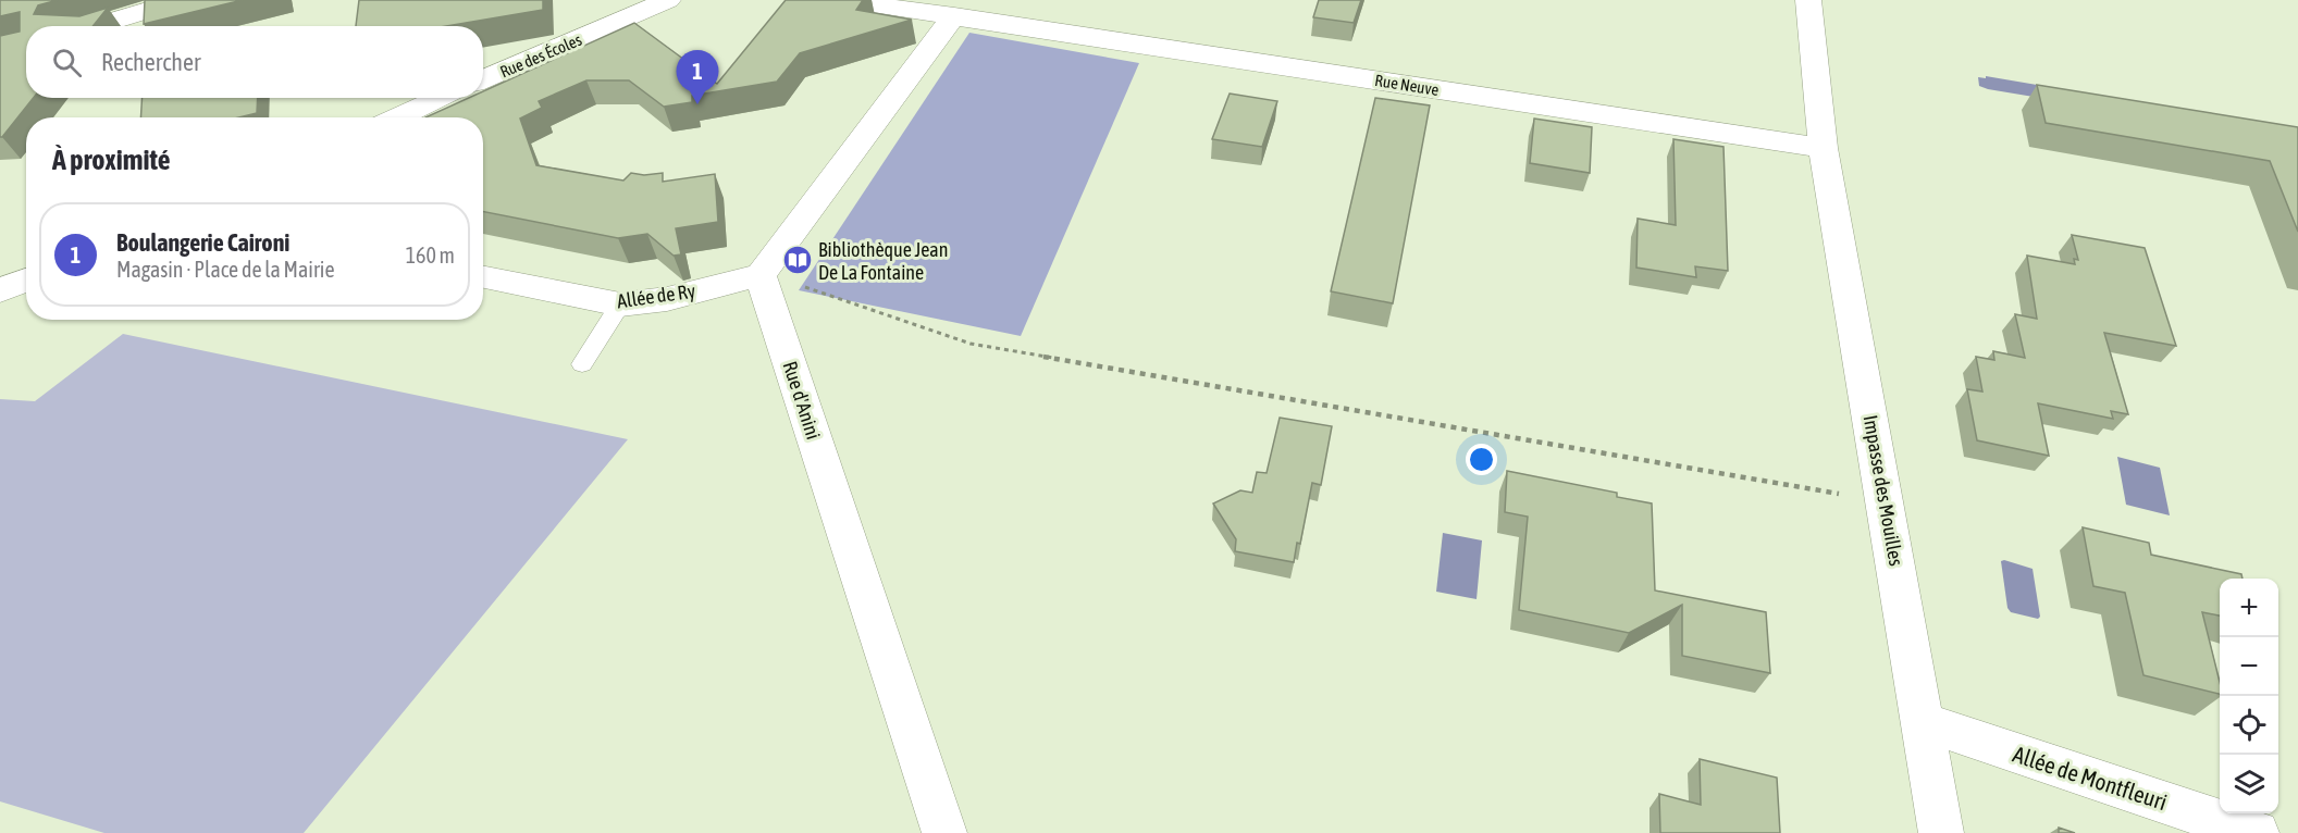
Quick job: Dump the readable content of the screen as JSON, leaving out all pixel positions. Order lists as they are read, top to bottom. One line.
{"streets":{"street":["Rue des Écoles","Rue Neuve","Allée de Ry","Rue d'Anini","Impasse des Mouilles","Allée de Montfleuri"]},"crossings":[["Rue Neuve","Impasse des Mouilles"],["Allée de Ry","Rue d'Anini"],["Impasse des Mouilles","Allée de Montfleuri"]],"places":{"library":["Bibliothèque Jean De La Fontaine"]},"page":{"search":"Rechercher","pins":"1","heading":"À proximité","list":[{"mark":"1","name":"Boulangerie Caironi","note":"Magasin · Place de la Mairie","value":"160 m"}],"map_buttons":["+","−"]}}
